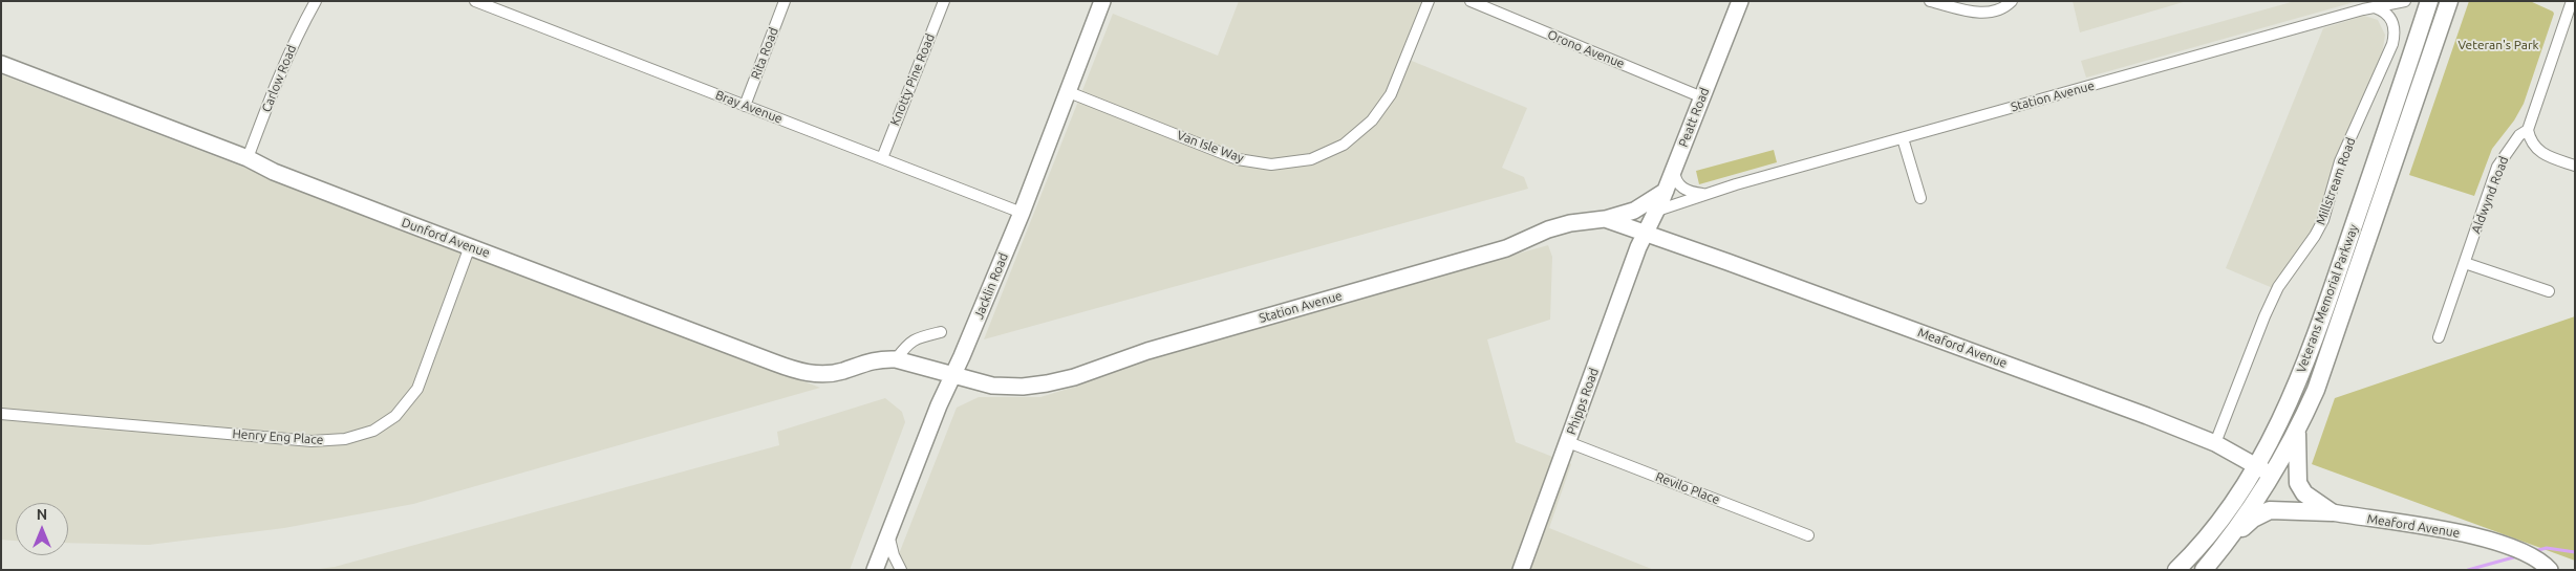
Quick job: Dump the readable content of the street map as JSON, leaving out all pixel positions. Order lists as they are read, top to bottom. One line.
{"streets":{"main road":["Veterans Memorial Parkway"],"street":["Orono Avenue","Rita Road","Carlow Road","Knotty Pine Road","Station Avenue","Bray Avenue","Peatt Road","Van Isle Way","Millstream Road","Aldwynd Road","Dunford Avenue","Jacklin Road","Meaford Avenue","Phipps Road","Henry Eng Place","Revilo Place"]},"crossings":[["Orono Avenue","Peatt Road"],["Rita Road","Bray Avenue"],["Carlow Road","Dunford Avenue"],["Knotty Pine Road","Bray Avenue"],["Station Avenue","Peatt Road"],["Station Avenue","Millstream Road"],["Station Avenue","Dunford Avenue"],["Station Avenue","Jacklin Road"],["Station Avenue","Meaford Avenue"],["Station Avenue","Phipps Road"],["Bray Avenue","Jacklin Road"],["Peatt Road","Meaford Avenue"],["Peatt Road","Phipps Road"],["Van Isle Way","Jacklin Road"],["Millstream Road","Meaford Avenue"],["Dunford Avenue","Jacklin Road"],["Dunford Avenue","Henry Eng Place"],["Veterans Memorial Parkway","Meaford Avenue"],["Meaford Avenue","Phipps Road"],["Phipps Road","Revilo Place"]],"parks":["Veteran's Park"],"north":"top"}
